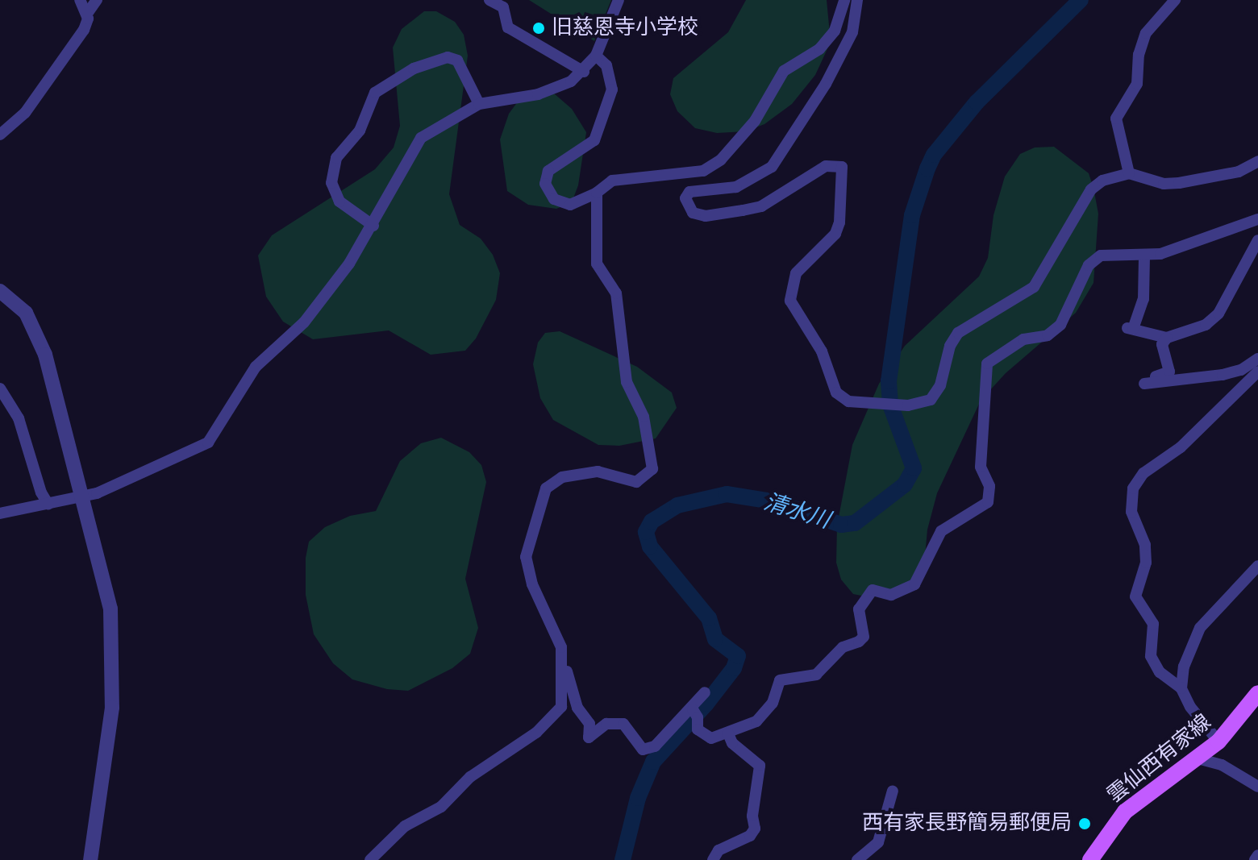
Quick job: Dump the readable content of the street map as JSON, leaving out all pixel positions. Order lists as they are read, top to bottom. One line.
{"streets":{"main road":["雲仙西有家線"]},"water":["清水川"],"places":["旧慈恩寺小学校","西有家長野簡易郵便局"]}
